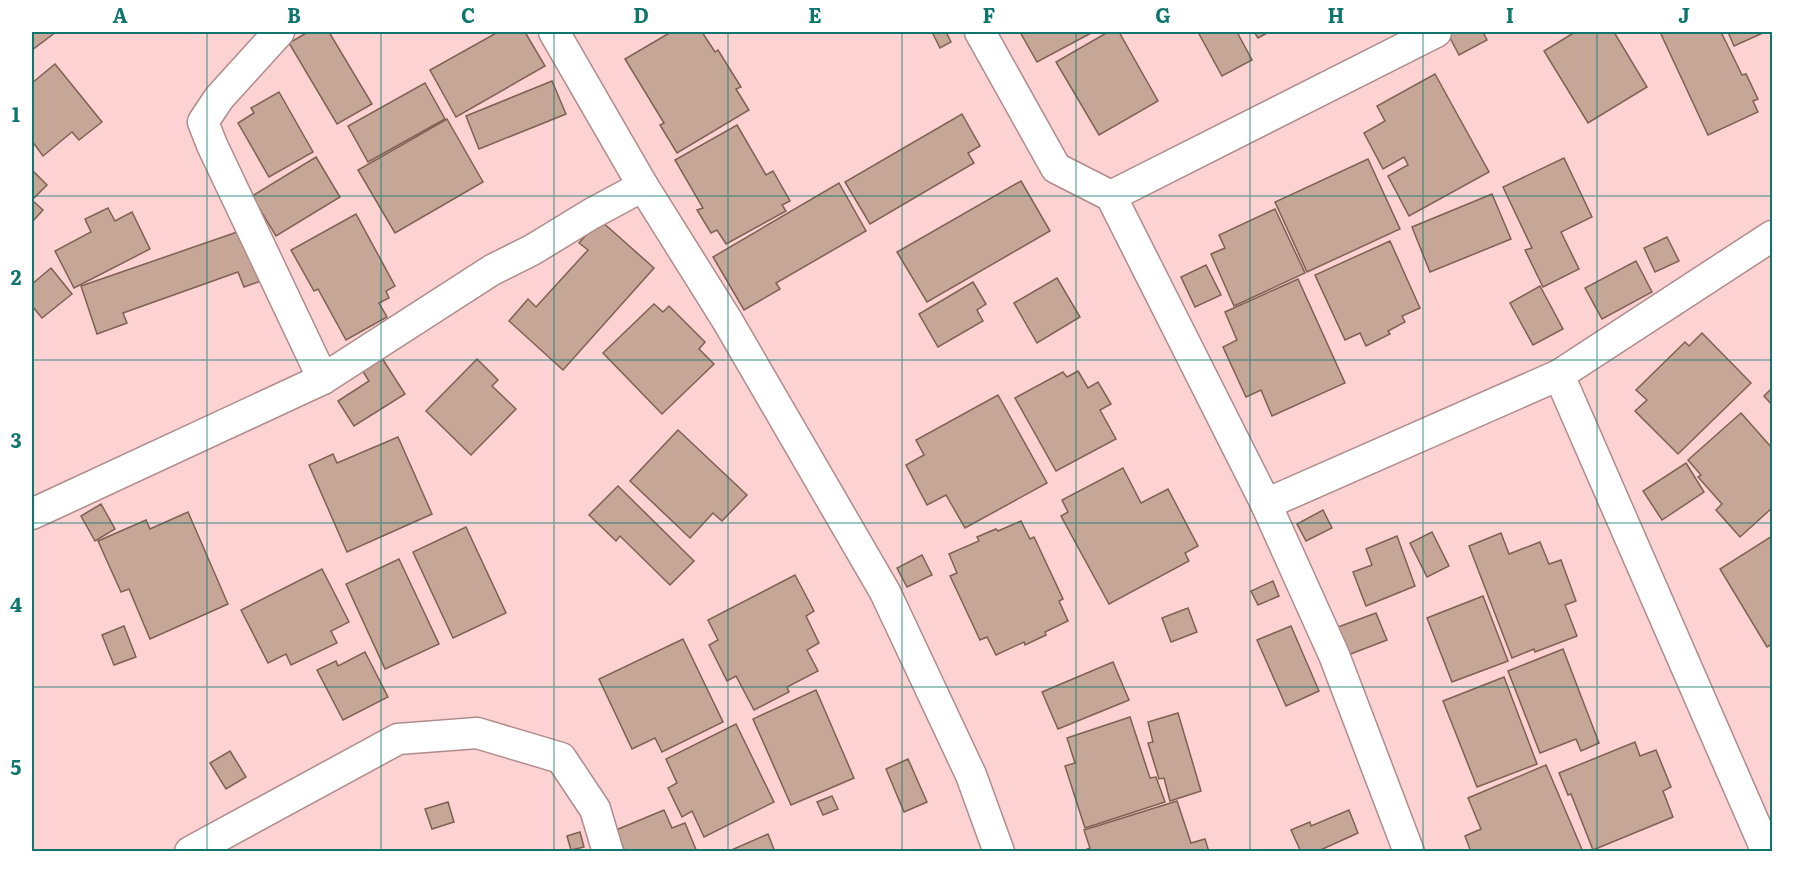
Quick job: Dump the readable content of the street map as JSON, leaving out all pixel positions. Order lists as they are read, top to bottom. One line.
{"grid":{"columns":["A","B","C","D","E","F","G","H","I","J"],"rows":["1","2","3","4","5"]}}
